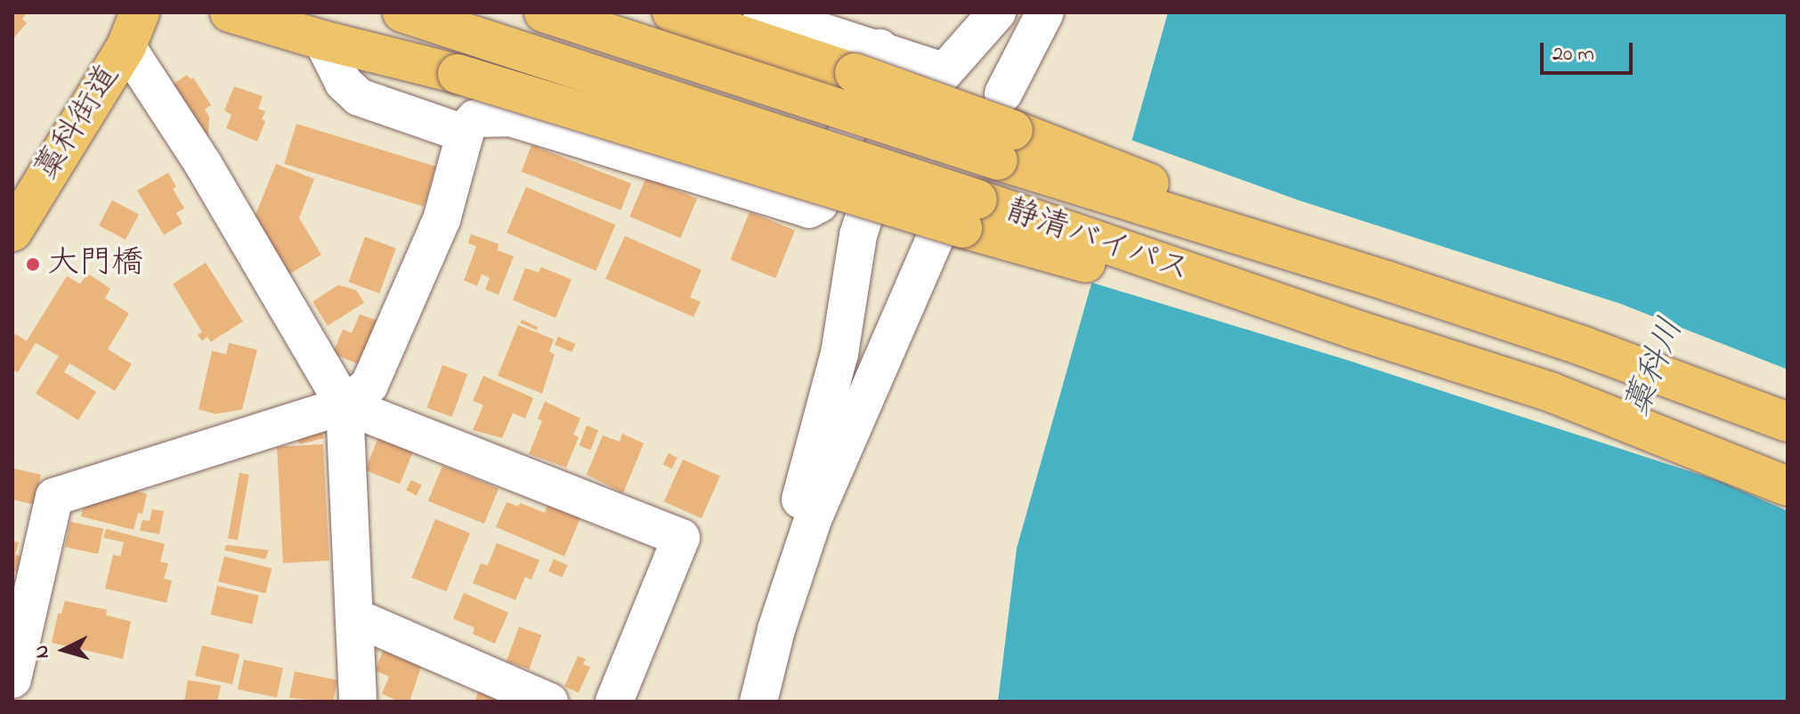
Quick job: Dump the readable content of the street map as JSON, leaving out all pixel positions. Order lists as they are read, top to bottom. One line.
{"streets":{"highway":["藁科街道","静清バイパス"]},"water":["藁科川"],"places":["大門橋"],"scale_bar":"20 m","north":"left"}
